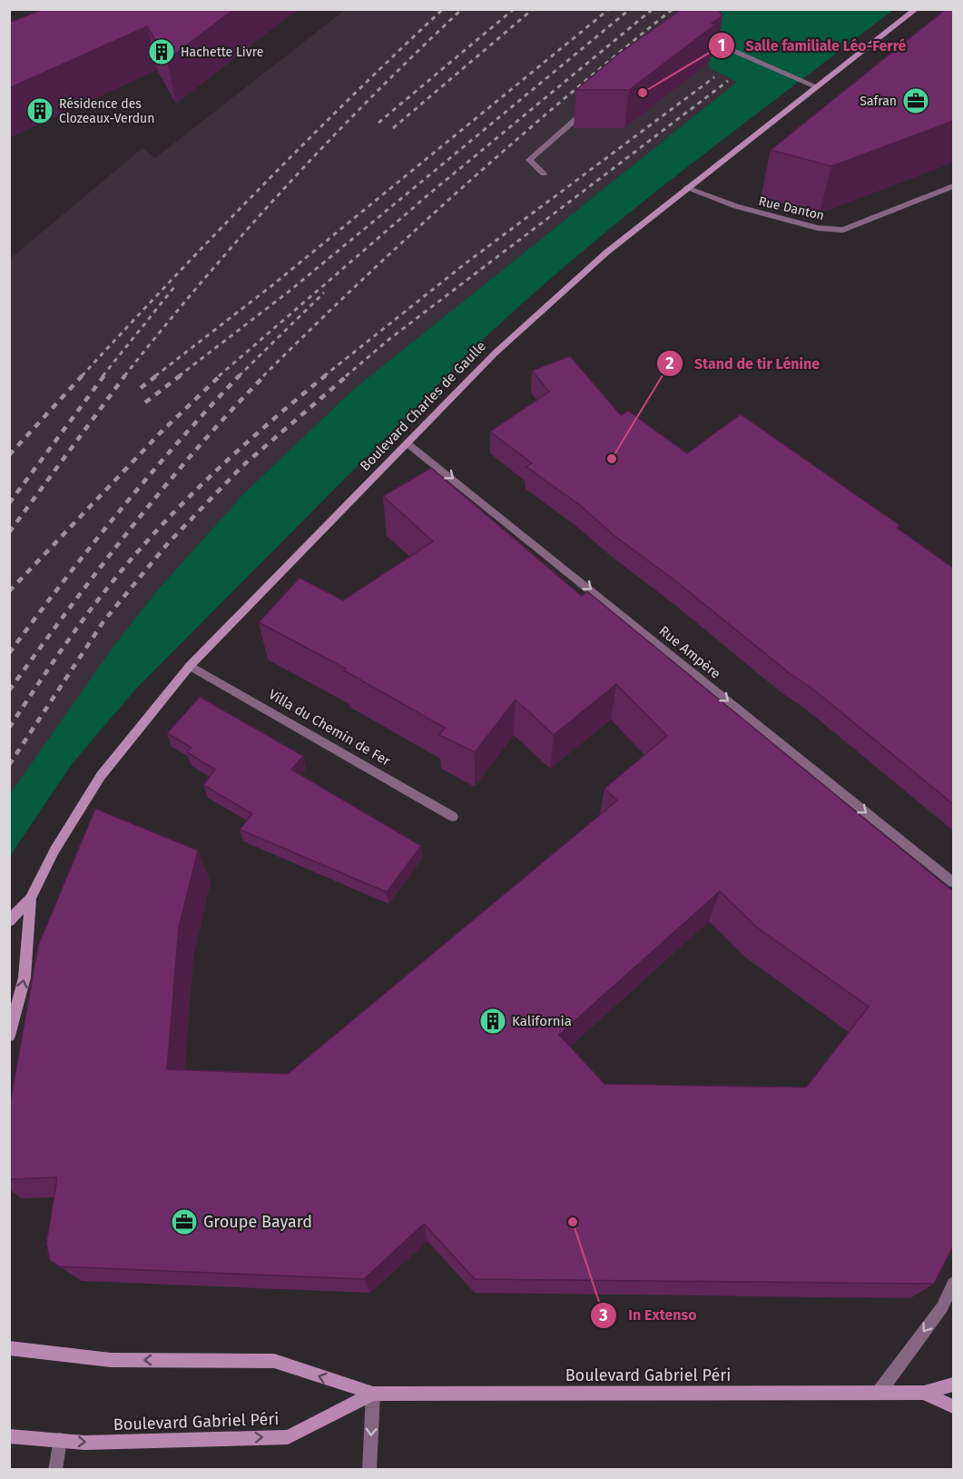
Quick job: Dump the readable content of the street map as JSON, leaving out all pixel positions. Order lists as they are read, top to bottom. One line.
{"streets":{"main road":["Boulevard Charles de Gaulle","Boulevard Gabriel Péri"],"street":["Rue Danton","Rue Ampère","Villa du Chemin de Fer"]},"crossings":[["Rue Danton","Boulevard Charles de Gaulle"],["Boulevard Charles de Gaulle","Rue Ampère"],["Boulevard Charles de Gaulle","Villa du Chemin de Fer"]],"one_way":["Rue Ampère"],"places":{"building":["Hachette Livre","Résidence des Clozeaux-Verdun","Kalifornia"],"other":["Salle familiale Léo-Ferré","Stand de tir Lénine","In Extenso"],"office":["Safran","Groupe Bayard"]}}
